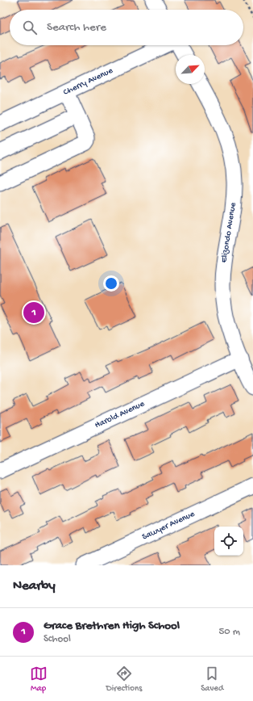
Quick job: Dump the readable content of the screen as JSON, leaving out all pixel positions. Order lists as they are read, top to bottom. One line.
{"streets":{"street":["Cherry Avenue","Elizondo Avenue","Harold Avenue","Sawyer Avenue"]},"crossings":[["Elizondo Avenue","Harold Avenue"]],"north":"top right","page":{"search":"Search here","pins":"1","heading":"Nearby","list":[{"mark":"1","name":"Grace Brethren High School","note":"School","value":"50 m"}],"nav":["Map","Directions","Saved"]}}
